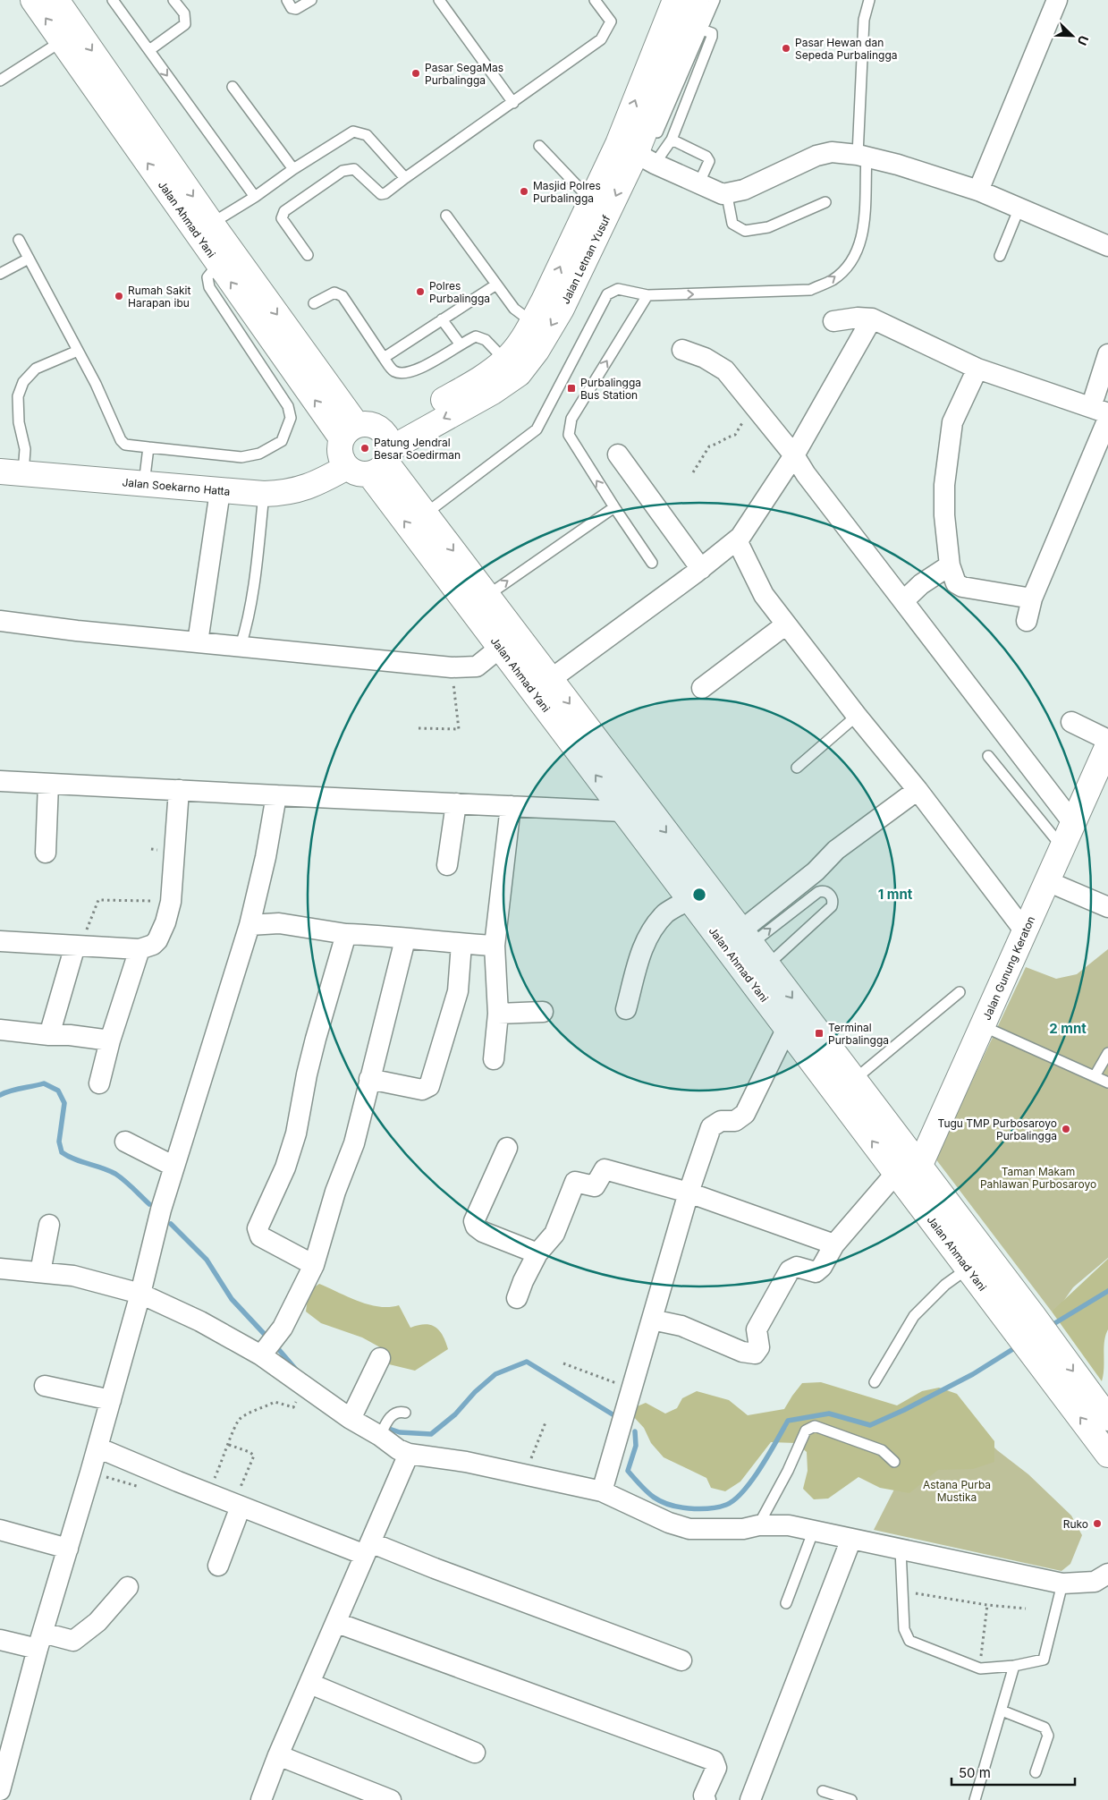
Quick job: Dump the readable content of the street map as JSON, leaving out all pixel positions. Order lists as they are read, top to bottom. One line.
{"streets":{"main road":["Jalan Ahmad Yani","Jalan Letnan Yusuf","Jalan Soekarno Hatta","Jalan Gunung Keraton"]},"crossings":[["Jalan Ahmad Yani","Jalan Letnan Yusuf"],["Jalan Ahmad Yani","Jalan Soekarno Hatta"],["Jalan Ahmad Yani","Jalan Gunung Keraton"],["Jalan Letnan Yusuf","Jalan Soekarno Hatta"]],"parks":["Taman Makam Pahlawan Purbosaroyo","Astana Purba Mustika"],"places":{"other":["Pasar Hewan dan Sepeda Purbalingga","Pasar SegaMas Purbalingga","Masjid Polres Purbalingga","Polres Purbalingga","Rumah Sakit Harapan ibu","Patung Jendral Besar Soedirman","Tugu TMP Purbosaroyo Purbalingga","Ruko"],"transit":["Purbalingga Bus Station","Terminal Purbalingga"]},"scale_bar":"50 m","north":"bottom right","rings":["1 mnt","2 mnt"]}
